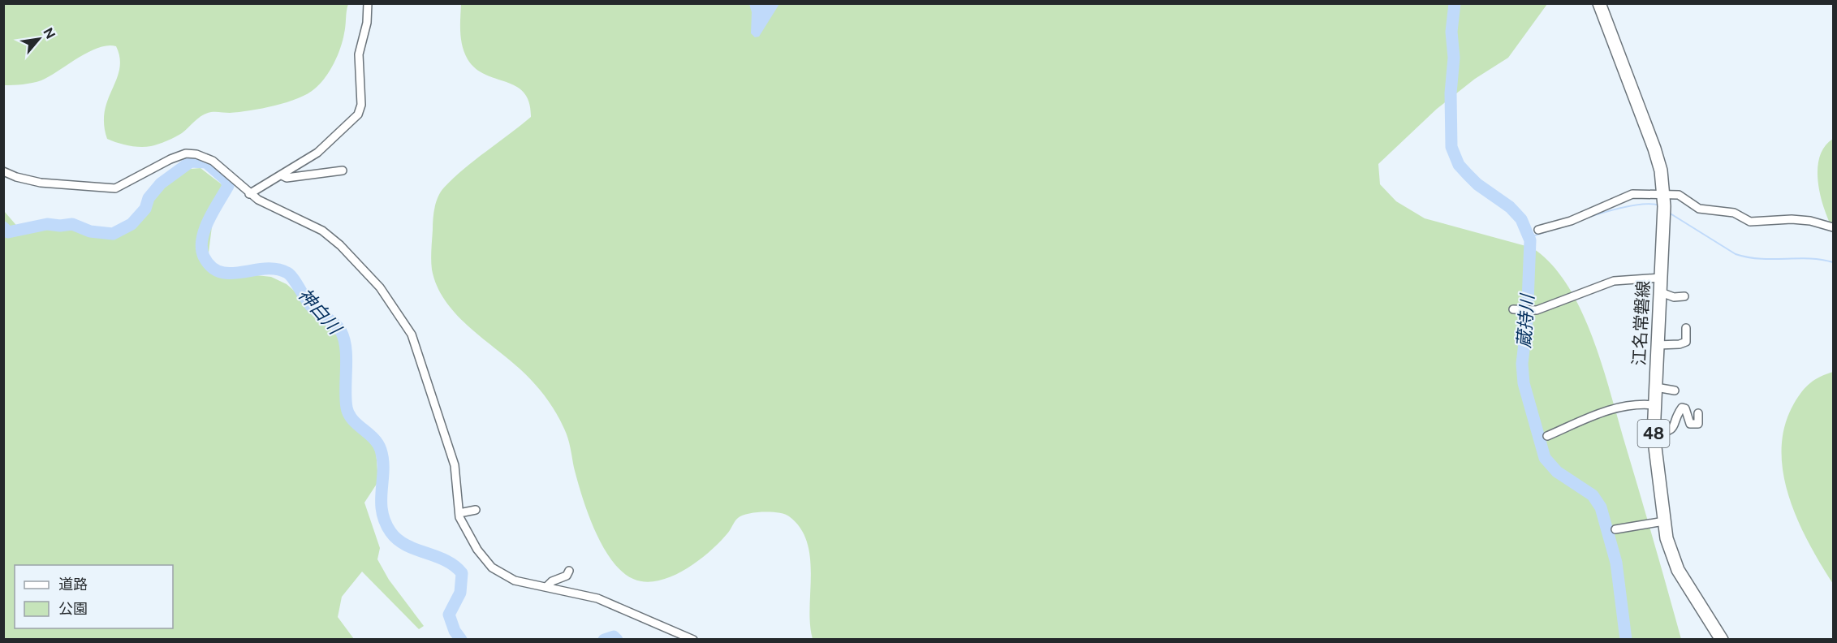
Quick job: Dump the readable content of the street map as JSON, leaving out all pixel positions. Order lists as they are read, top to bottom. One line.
{"streets":{"main road":["江名常磐線","48"]},"water":["神白川","蔵持川"],"legend":["道路","公園"],"north":"top right"}
